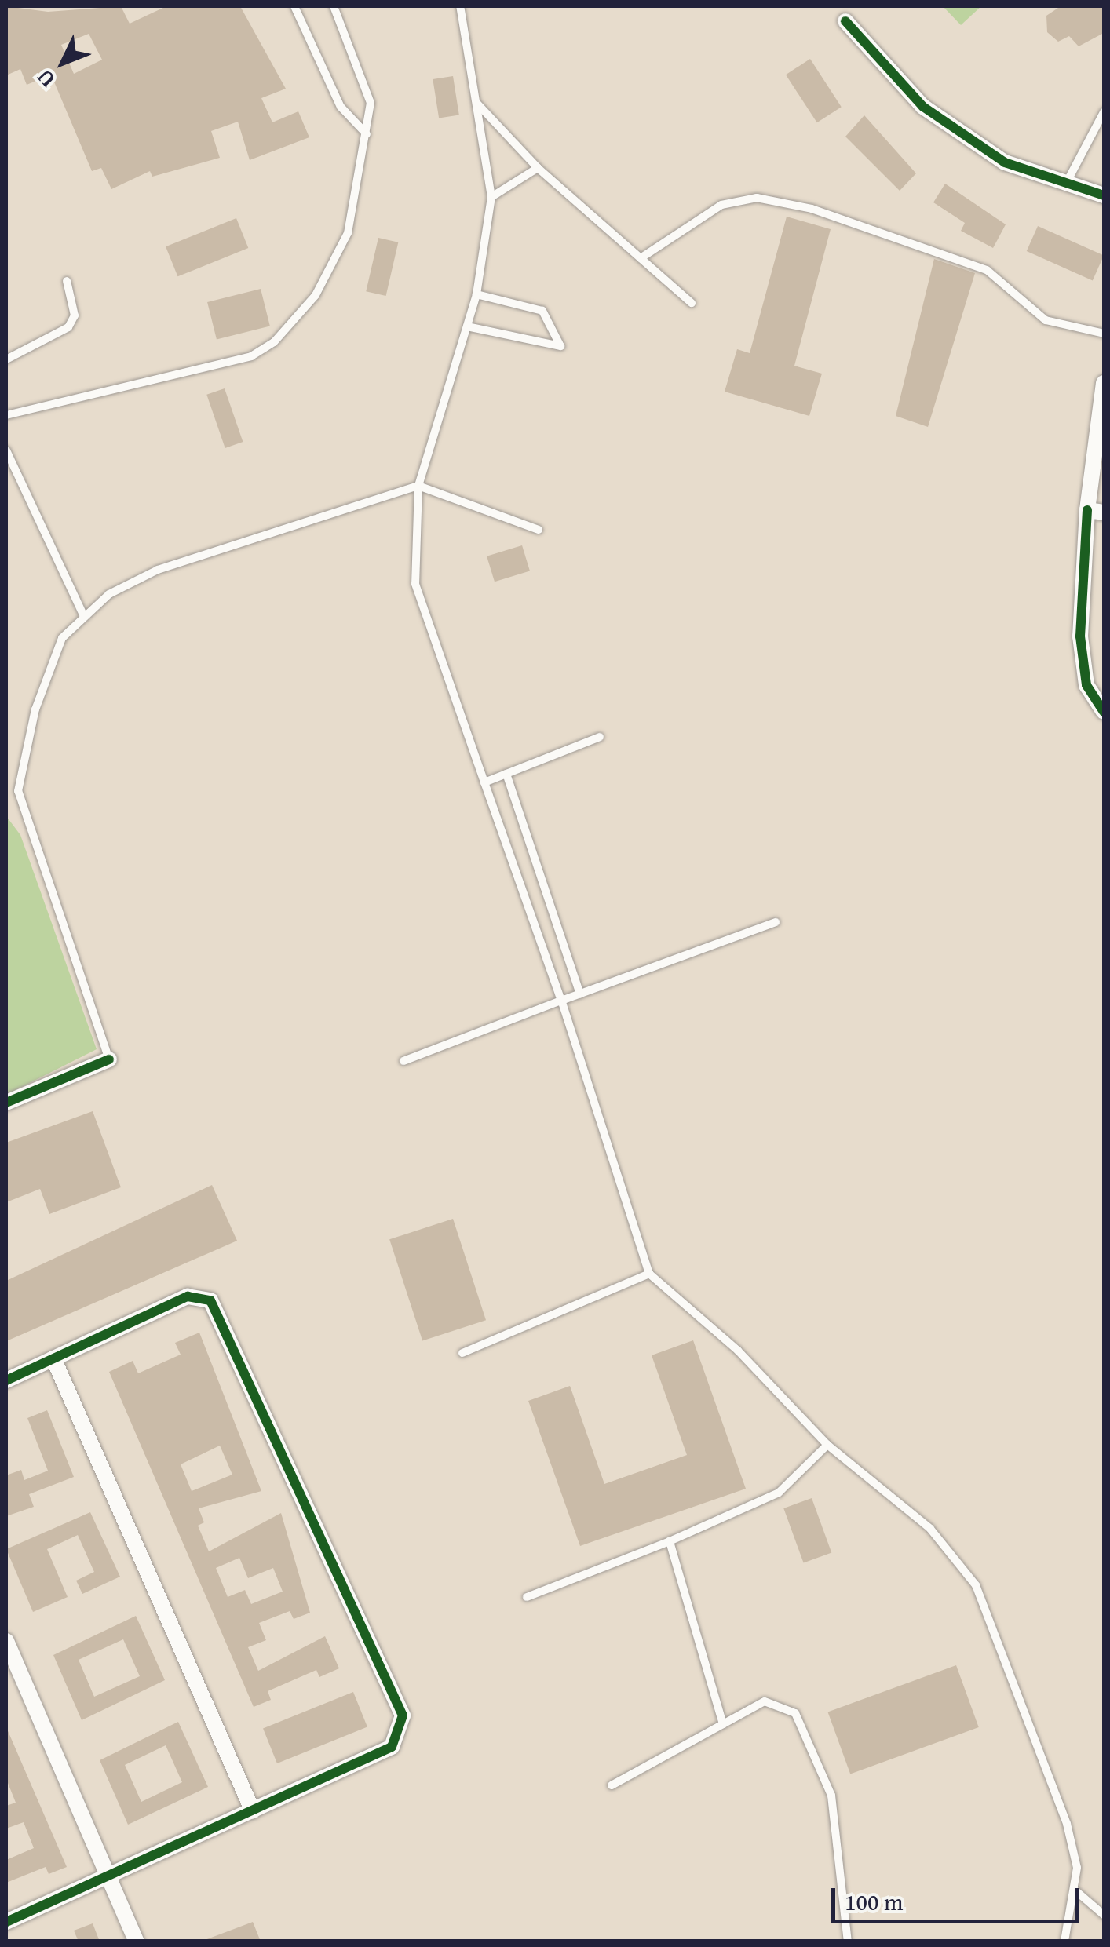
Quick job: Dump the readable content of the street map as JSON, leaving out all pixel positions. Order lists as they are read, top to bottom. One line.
{"scale_bar":"100 m","north":"bottom left"}
